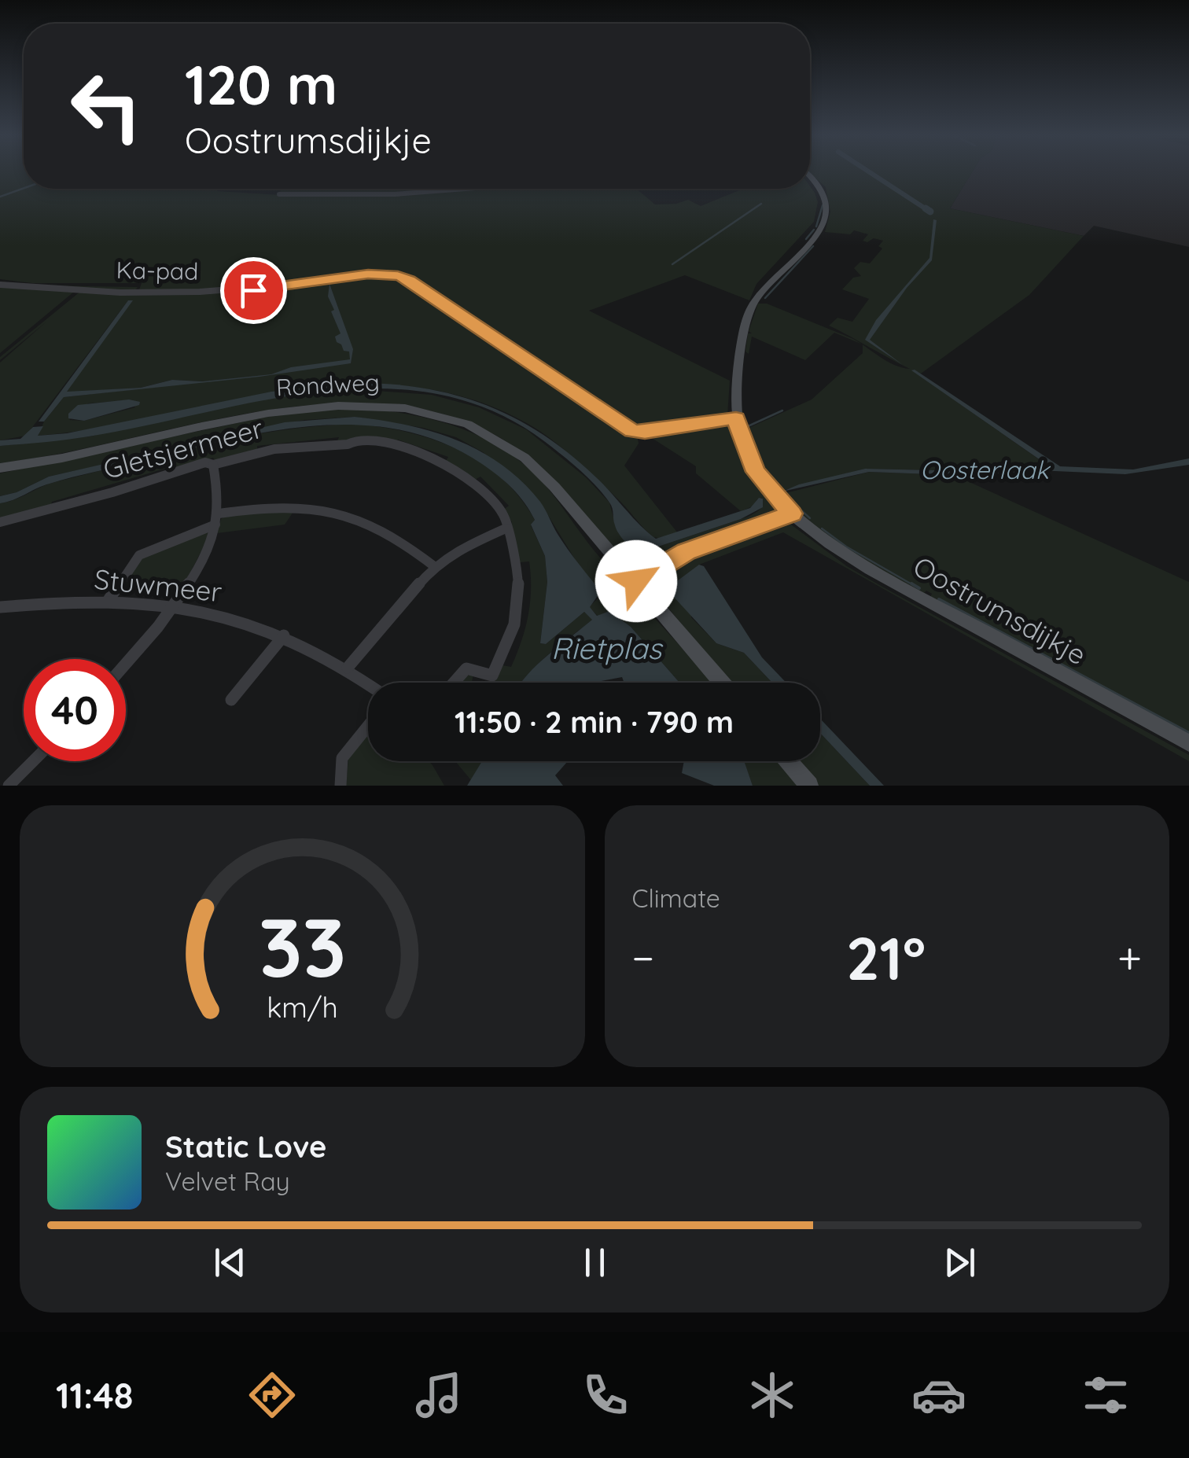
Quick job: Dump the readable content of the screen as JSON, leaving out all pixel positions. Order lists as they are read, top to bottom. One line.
{"streets":{"main road":["Rondweg"],"street":["Ka-pad","Gletsjermeer","Stuwmeer","Oostrumsdijkje"]},"crossings":[["Ka-pad","Oostrumsdijkje"]],"water":["Oosterlaak","Rietplas"],"page":{"turn":["120 m","Oostrumsdijkje"],"limit":"40","trip":"11:50 · 2 min · 790 m","tile":"Climate","heat":["−","21°","+"],"song":["Static Love","Velvet Ray"],"tabs":"11:48","gauge":["33","km/h"]}}
